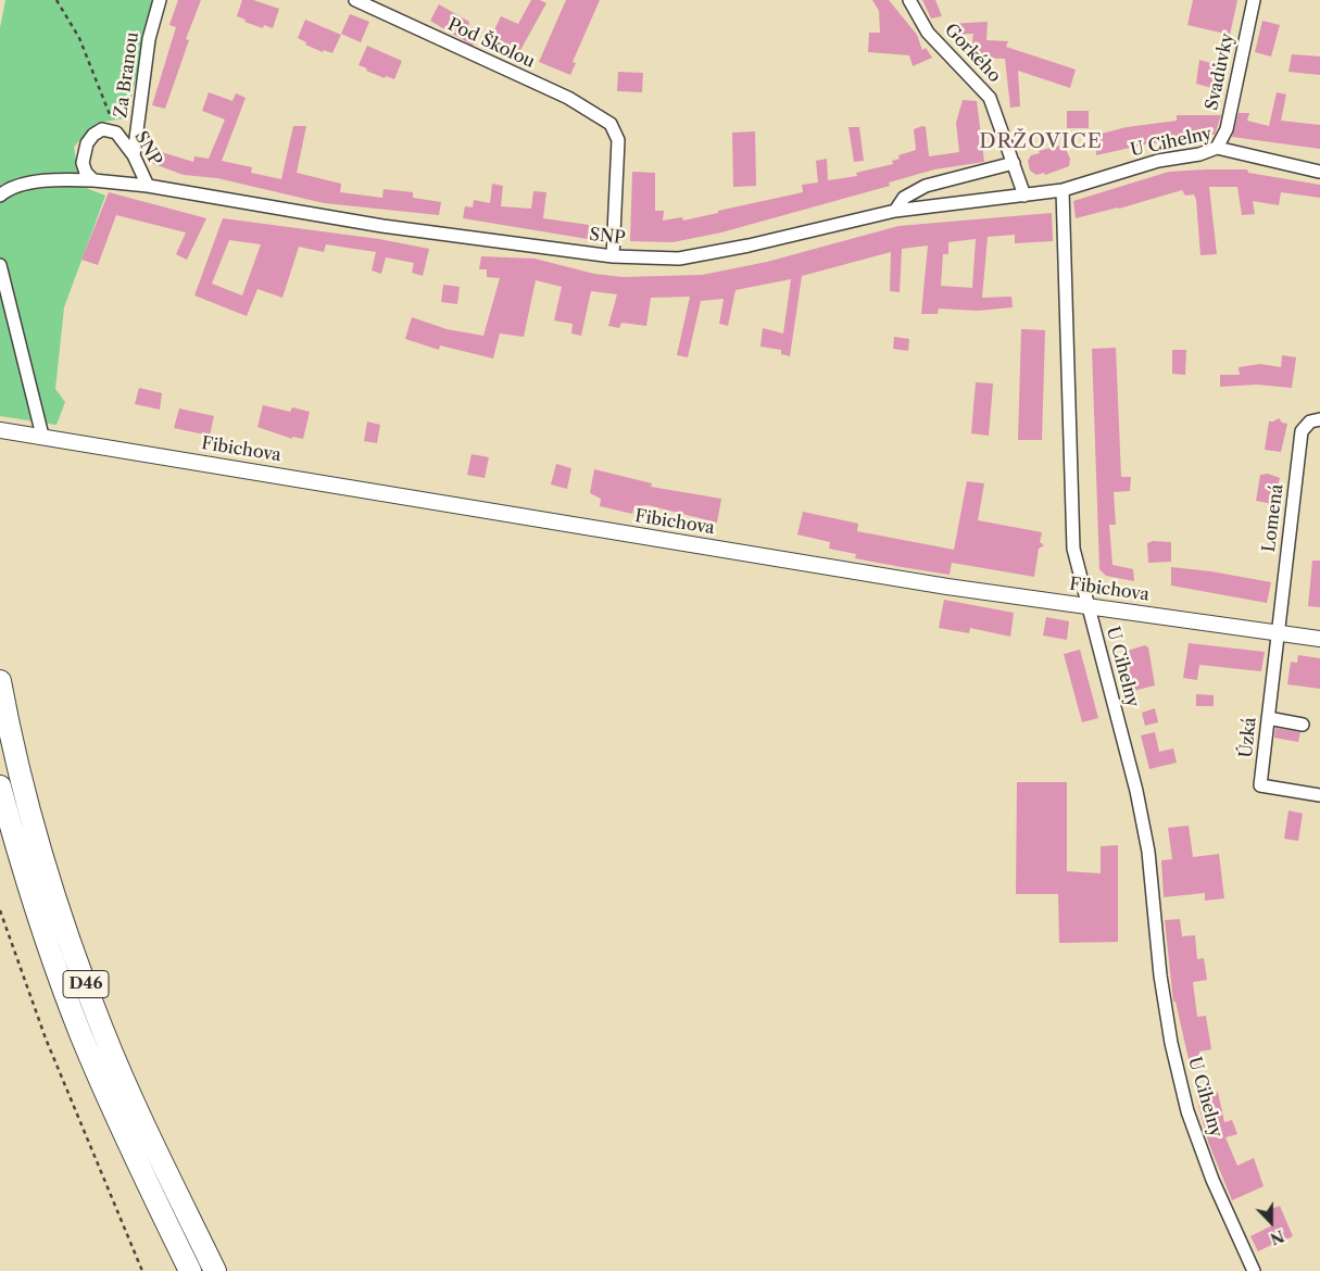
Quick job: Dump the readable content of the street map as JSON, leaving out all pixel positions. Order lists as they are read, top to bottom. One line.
{"streets":{"highway":["D46"],"street":["Pod Školou","Gorkého","Svadůvky","Za Branou","U Cihelny","SNP","Fibichova","Lomená","Úzká"]},"crossings":[["Pod Školou","SNP"],["Gorkého","SNP"],["Svadůvky","U Cihelny"],["Za Branou","SNP"],["U Cihelny","SNP"],["U Cihelny","Fibichova"],["Fibichova","Lomená"],["Fibichova","Úzká"],["Lomená","Úzká"]],"districts":["DRŽOVICE"],"north":"bottom"}
